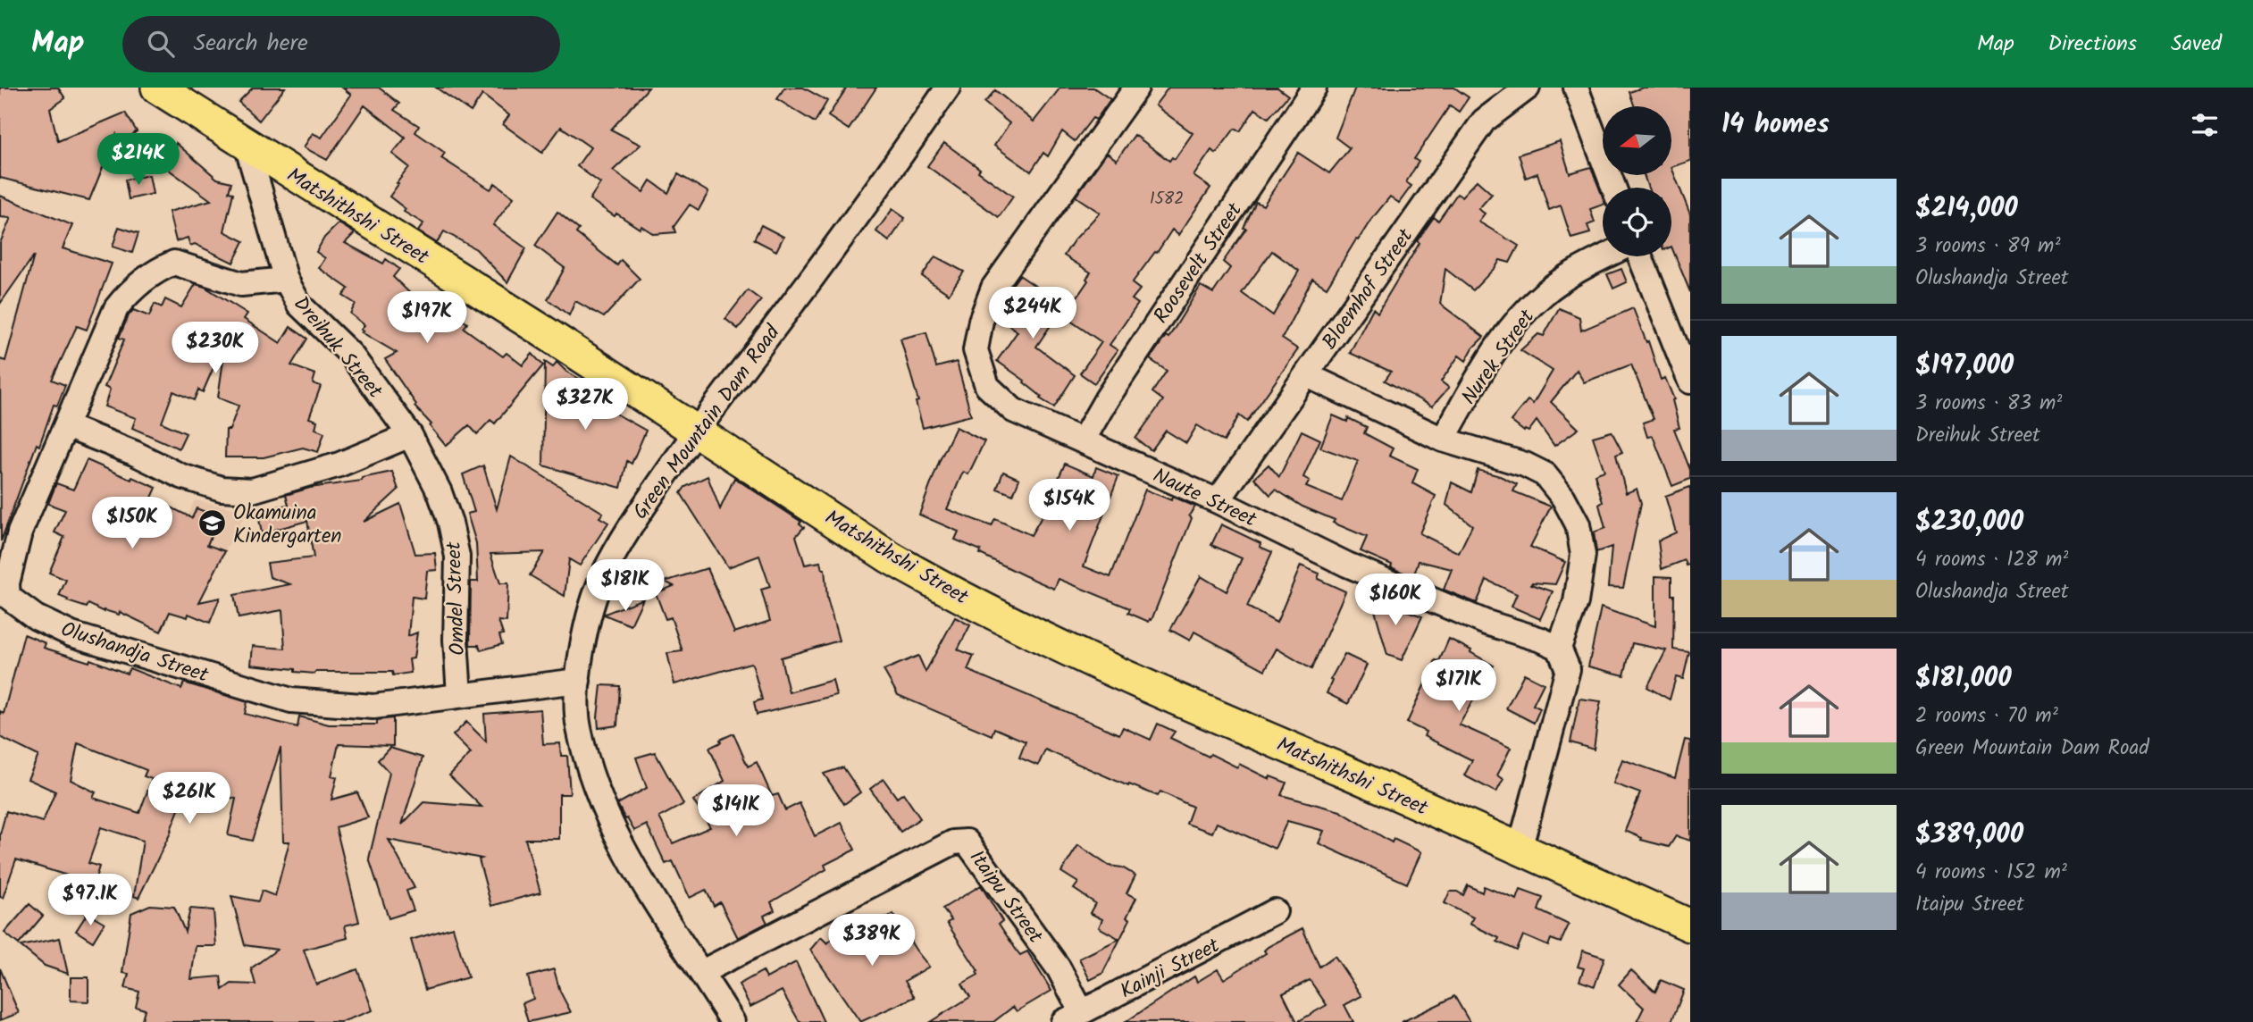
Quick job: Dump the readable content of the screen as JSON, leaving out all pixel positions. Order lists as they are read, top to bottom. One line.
{"streets":{"main road":["Matshithshi Street"],"street":["Roosevelt Street","Bloemhof Street","Dreihuk Street","Nurek Street","Green Mountain Dam Road","Naute Street","Omdel Street","Olushandja Street","Itaipu Street","Kainji Street"]},"crossings":[["Matshithshi Street","Dreihuk Street"],["Matshithshi Street","Green Mountain Dam Road"],["Roosevelt Street","Naute Street"],["Bloemhof Street","Naute Street"],["Dreihuk Street","Omdel Street"],["Dreihuk Street","Olushandja Street"],["Green Mountain Dam Road","Olushandja Street"],["Green Mountain Dam Road","Itaipu Street"],["Omdel Street","Olushandja Street"],["Itaipu Street","Kainji Street"]],"places":{"school or university":["Okamuina Kindergarten"]},"house_numbers":["1582"],"north":"left","page":{"header":"Map","search":"Search here","nav":["Map","Directions","Saved"],"heading":"14 homes","price":["$214K","$244K","$197K","$230K","$327K","$154K","$150K","$181K","$160K","$171K","$261K","$141K","$97.1K","$389K"],"list":[{"name":"$214,000","note":"3 rooms · 89 m² · Olushandja Street"},{"name":"$197,000","note":"3 rooms · 83 m² · Dreihuk Street"},{"name":"$230,000","note":"4 rooms · 128 m² · Olushandja Street"},{"name":"$181,000","note":"2 rooms · 70 m² · Green Mountain Dam Road"},{"name":"$389,000","note":"4 rooms · 152 m² · Itaipu Street"}]}}
